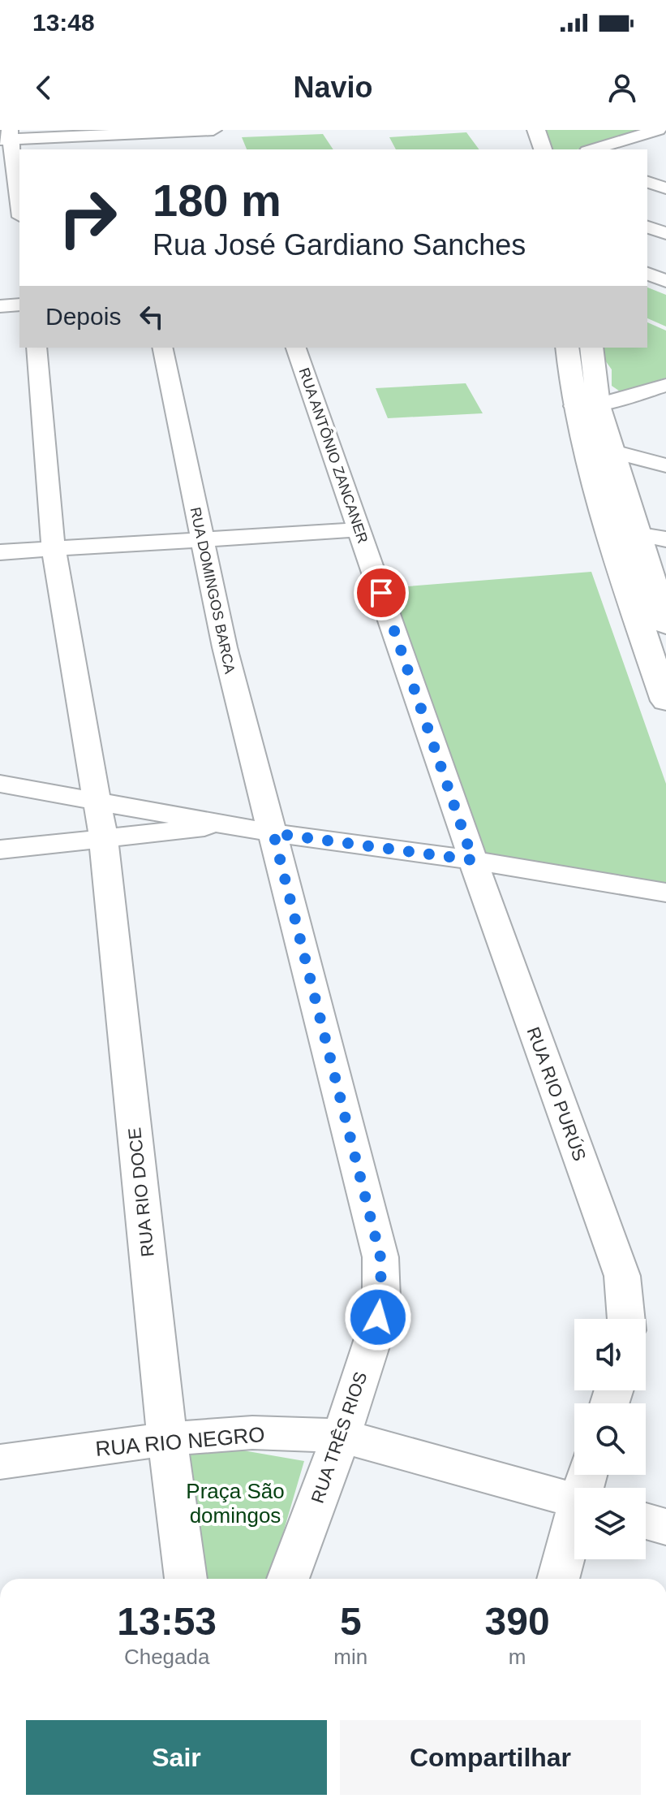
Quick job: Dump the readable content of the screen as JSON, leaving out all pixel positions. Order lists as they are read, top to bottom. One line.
{"streets":{"street":["RUA ANTÔNIO ZANCANER","RUA DOMINGOS BARCA","RUA RIO PURÚS","RUA RIO DOCE","RUA TRÊS RIOS","RUA RIO NEGRO"]},"crossings":[["RUA ANTÔNIO ZANCANER","RUA RIO PURÚS"],["RUA DOMINGOS BARCA","RUA TRÊS RIOS"],["RUA RIO DOCE","RUA RIO NEGRO"],["RUA TRÊS RIOS","RUA RIO NEGRO"]],"parks":["Praça São domingos"],"page":{"status":"13:48","header":"Navio","turn":["180 m","Rua José Gardiano Sanches"],"then":"Depois","eta":["13:53","Chegada","5","min","390","m"],"buttons":["Sair","Compartilhar"]}}
